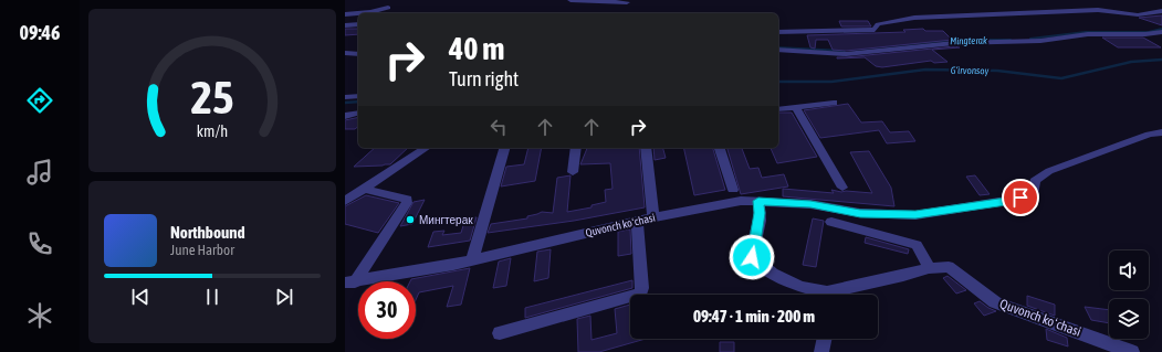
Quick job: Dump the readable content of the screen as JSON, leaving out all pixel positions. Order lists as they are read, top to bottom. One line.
{"streets":{"street":["Quvonch koʻchasi"]},"water":["Mingterak","G‘irvonsoy"],"places":["Мингтерак"],"page":{"tabs":"09:46","turn":["40 m","Turn right"],"song":["Northbound","June Harbor"],"limit":"30","trip":"09:47 · 1 min · 200 m","gauge":["25","km/h"]}}
